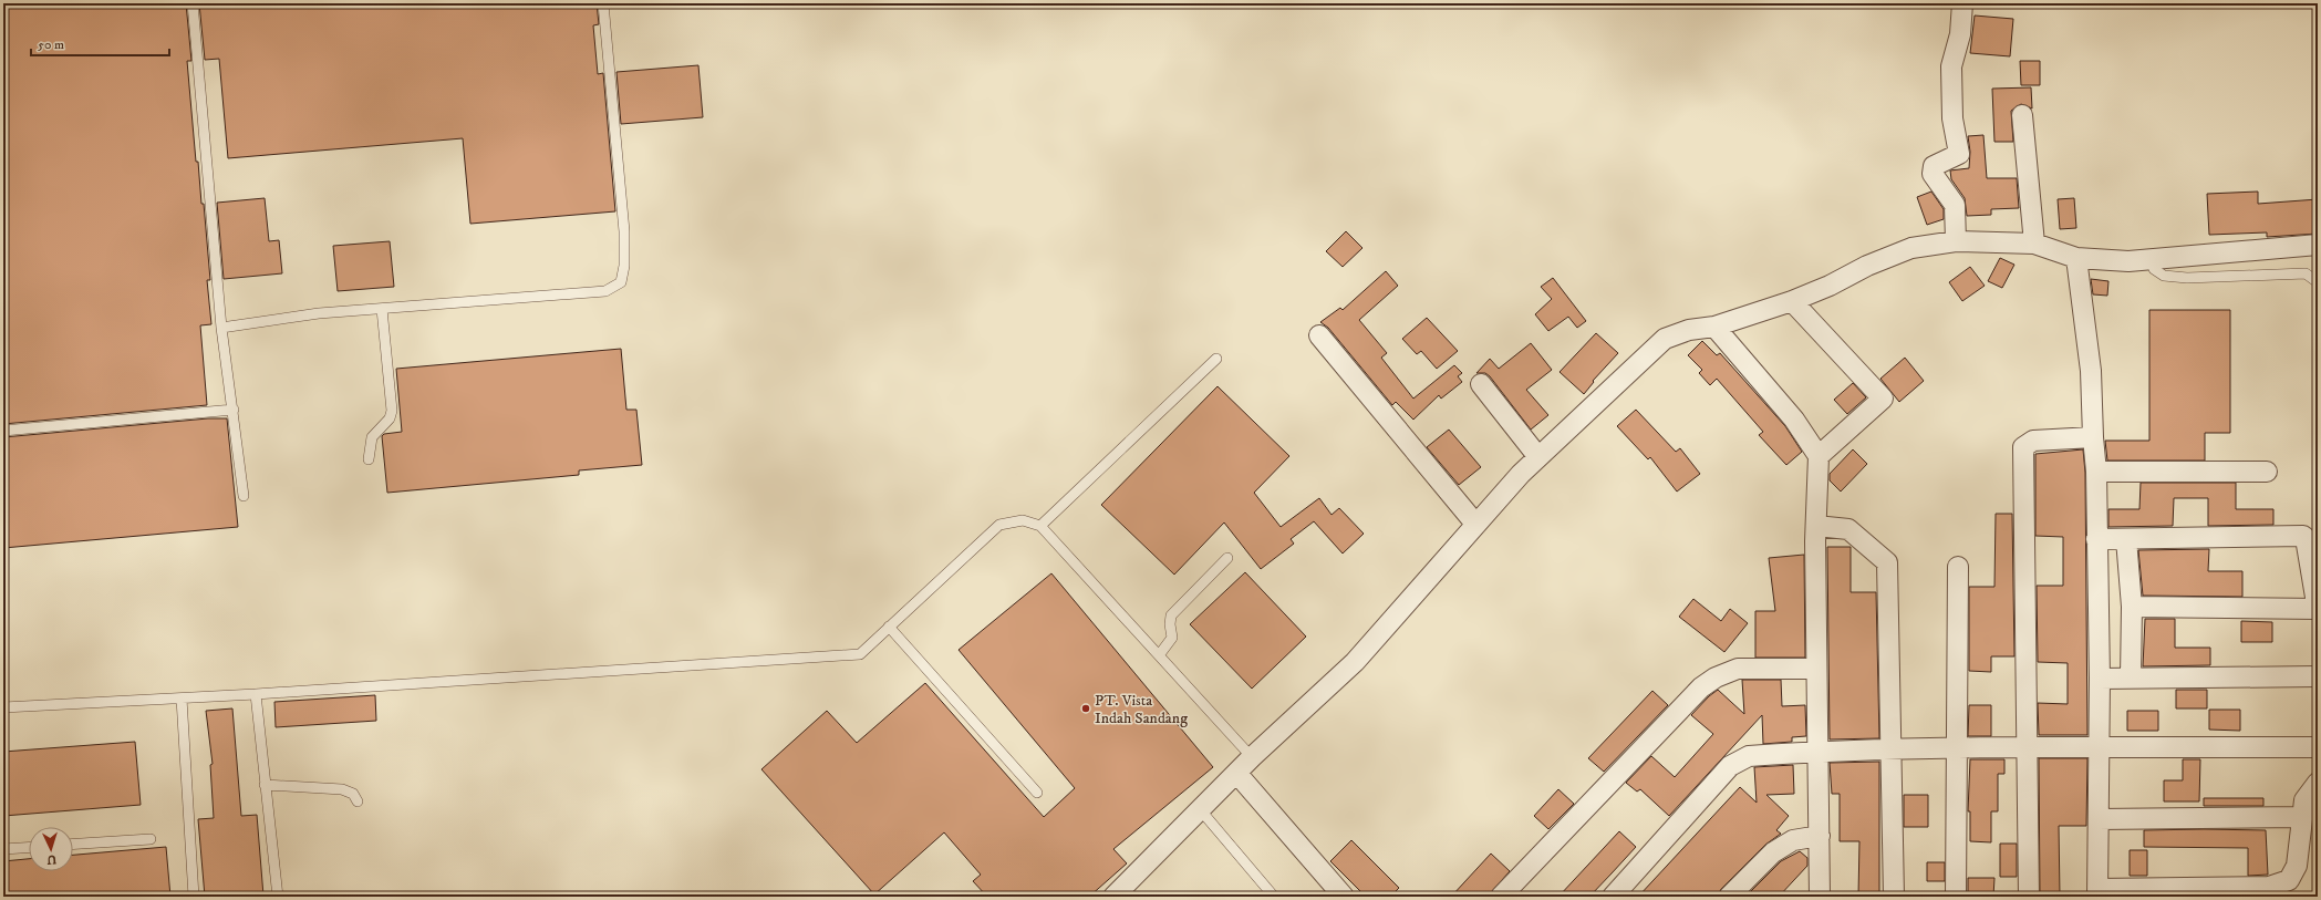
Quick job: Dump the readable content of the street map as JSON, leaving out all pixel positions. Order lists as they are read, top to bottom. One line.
{"places":["PT. Vista Indah Sandang"],"scale_bar":"50 m","north":"bottom"}
